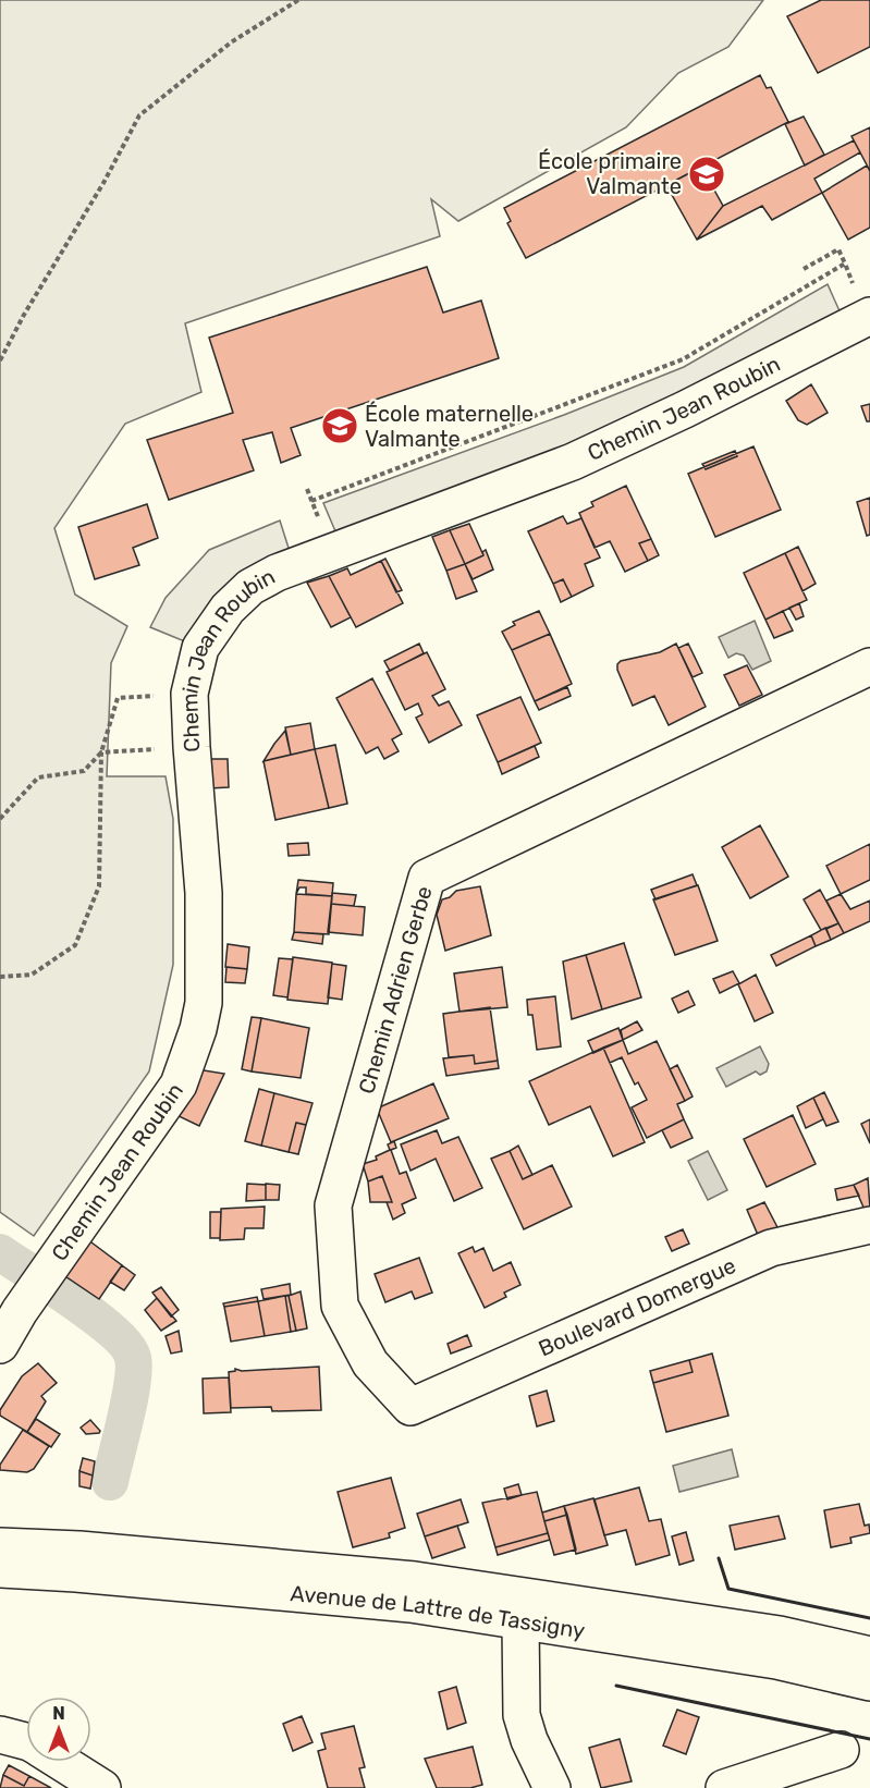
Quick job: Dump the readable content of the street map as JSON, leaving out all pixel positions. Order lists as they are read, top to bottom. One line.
{"streets":{"street":["Chemin Jean Roubin","Chemin Adrien Gerbe","Boulevard Domergue","Avenue de Lattre de Tassigny"]},"crossings":[["Chemin Adrien Gerbe","Boulevard Domergue"]],"places":{"school or university":["École primaire Valmante","École maternelle Valmante"]},"north":"top"}
